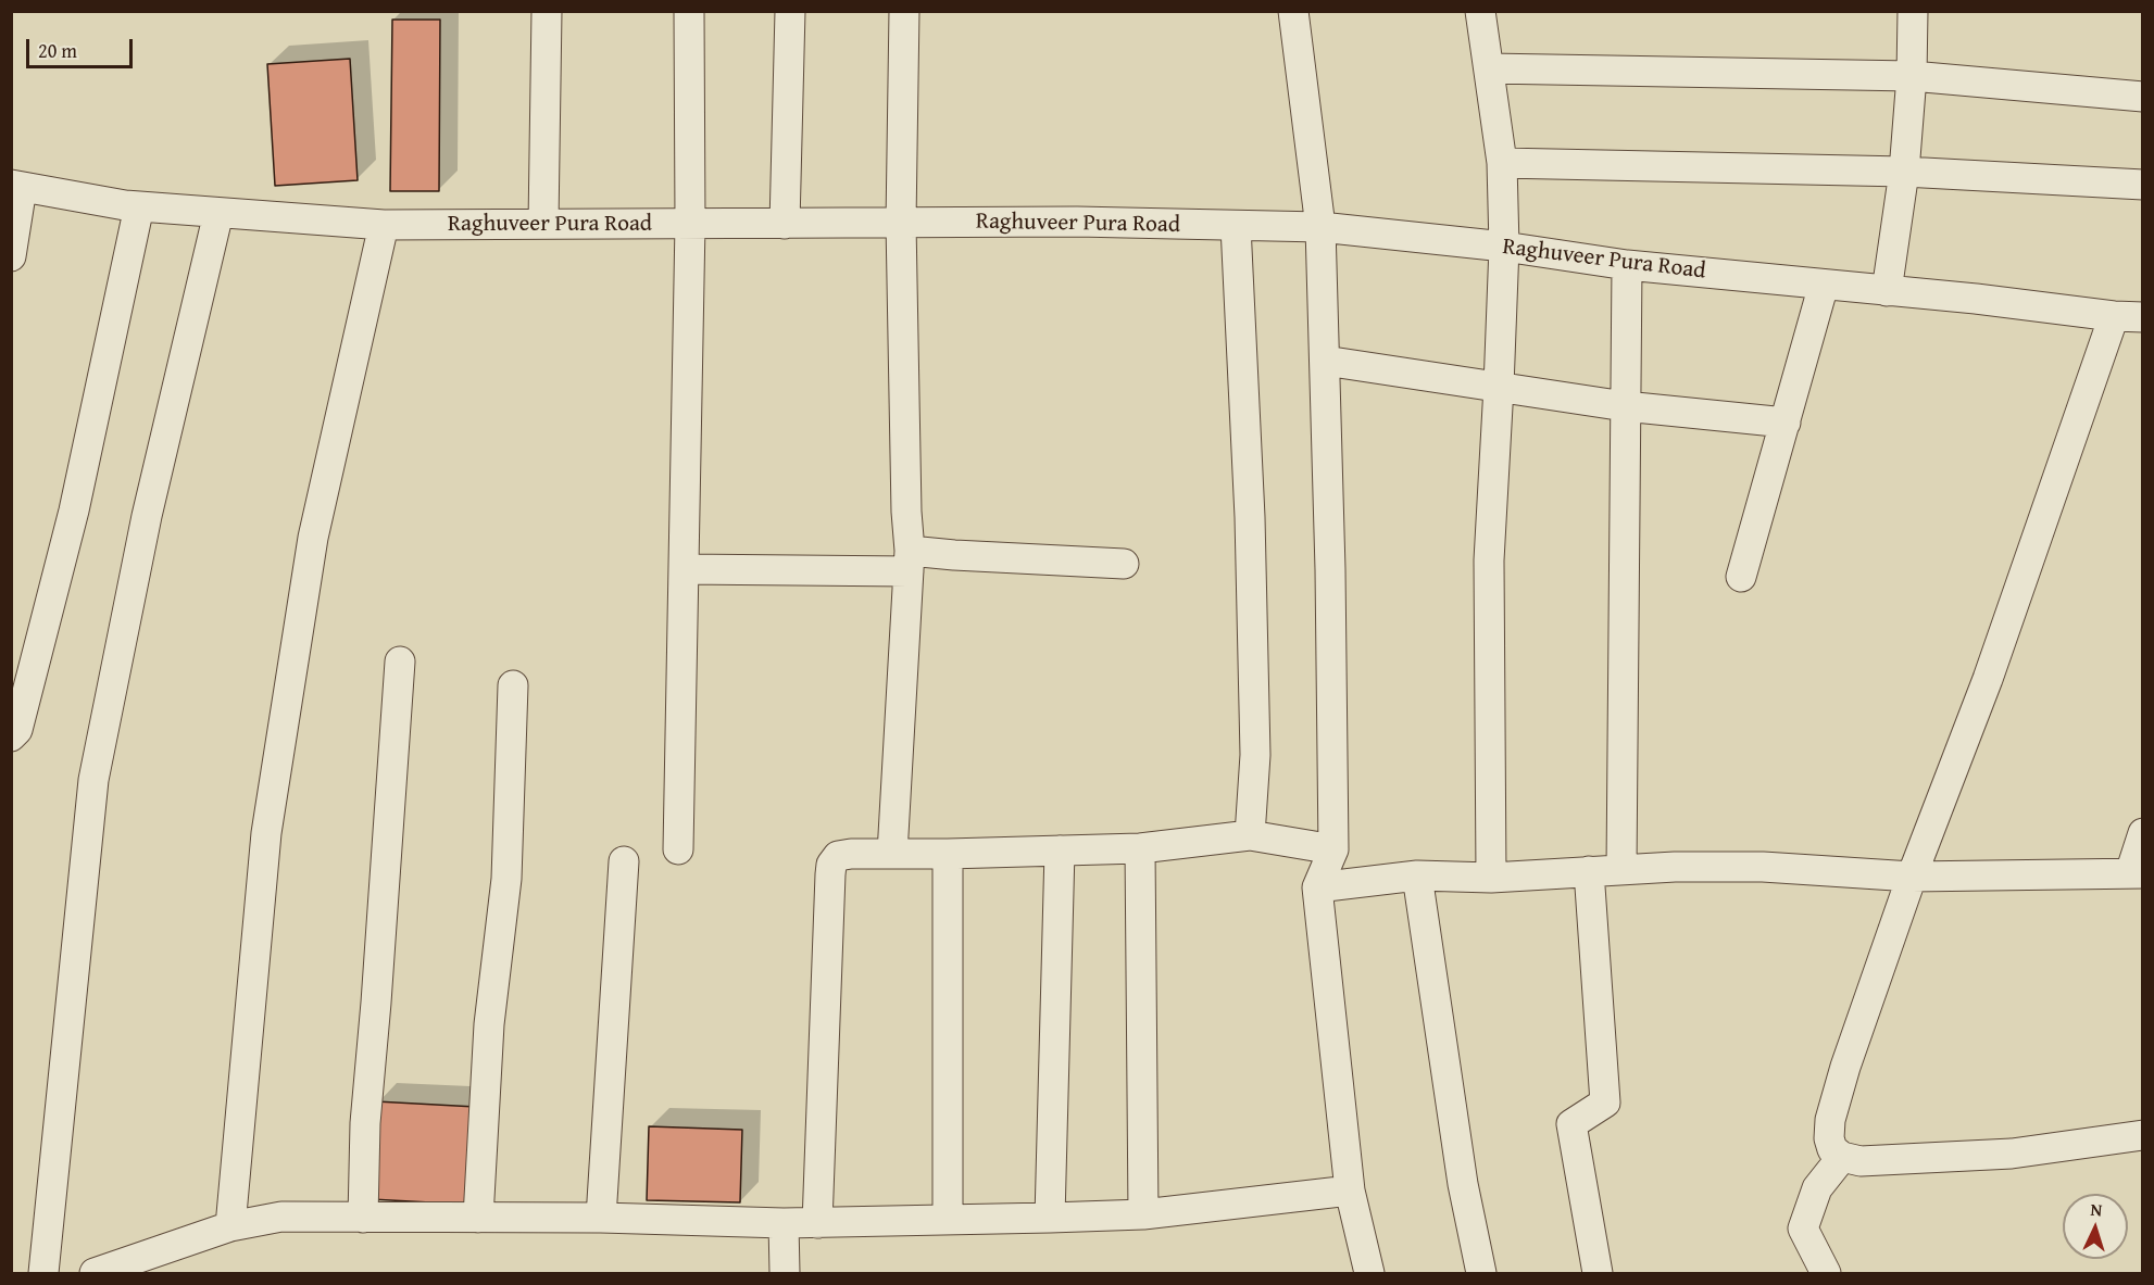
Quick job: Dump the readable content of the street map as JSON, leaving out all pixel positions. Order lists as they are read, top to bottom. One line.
{"streets":{"street":["Raghuveer Pura Road"]},"scale_bar":"20 m","north":"top"}
